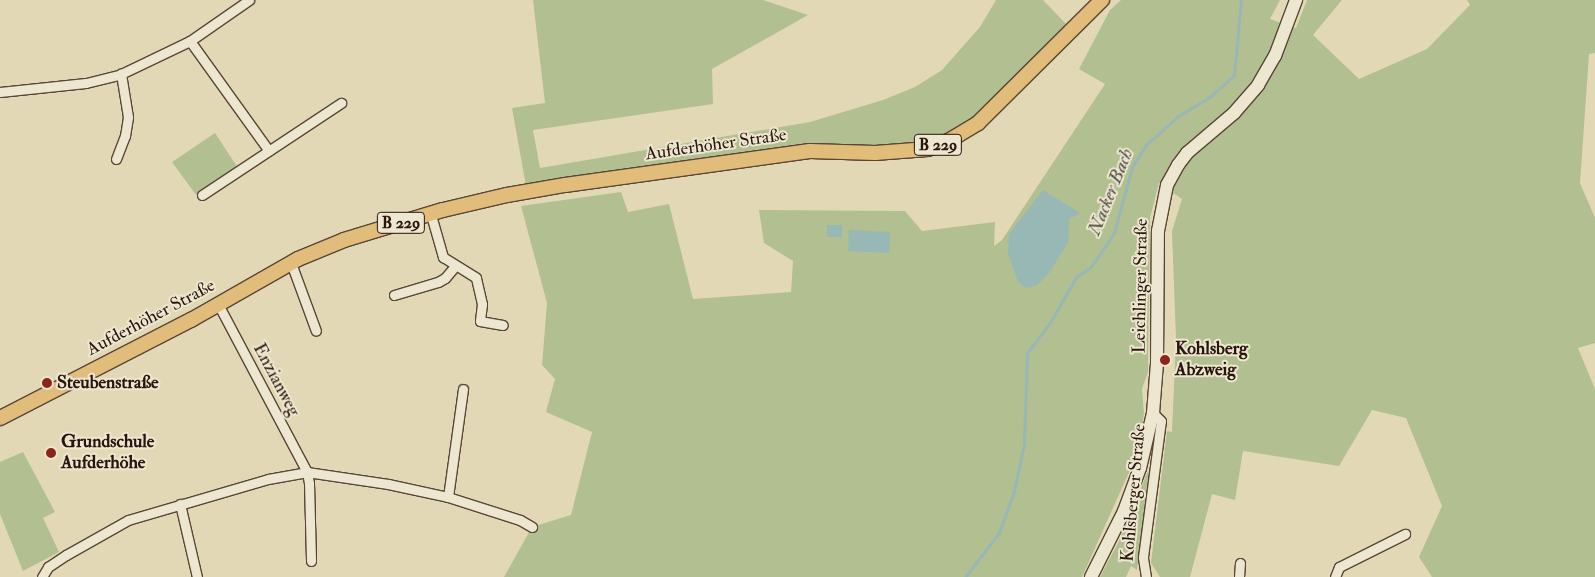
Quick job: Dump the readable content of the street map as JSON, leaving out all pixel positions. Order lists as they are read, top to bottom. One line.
{"streets":{"main road":["Aufderhöher Straße","B 229","Leichlinger Straße"],"street":["Enzianweg","Kohlsberger Straße"]},"crossings":[["Aufderhöher Straße","Enzianweg"],["Leichlinger Straße","Kohlsberger Straße"]],"water":["Nacker Bach"],"places":["Kohlsberg Abzweig","Steubenstraße","Grundschule Aufderhöhe"]}
